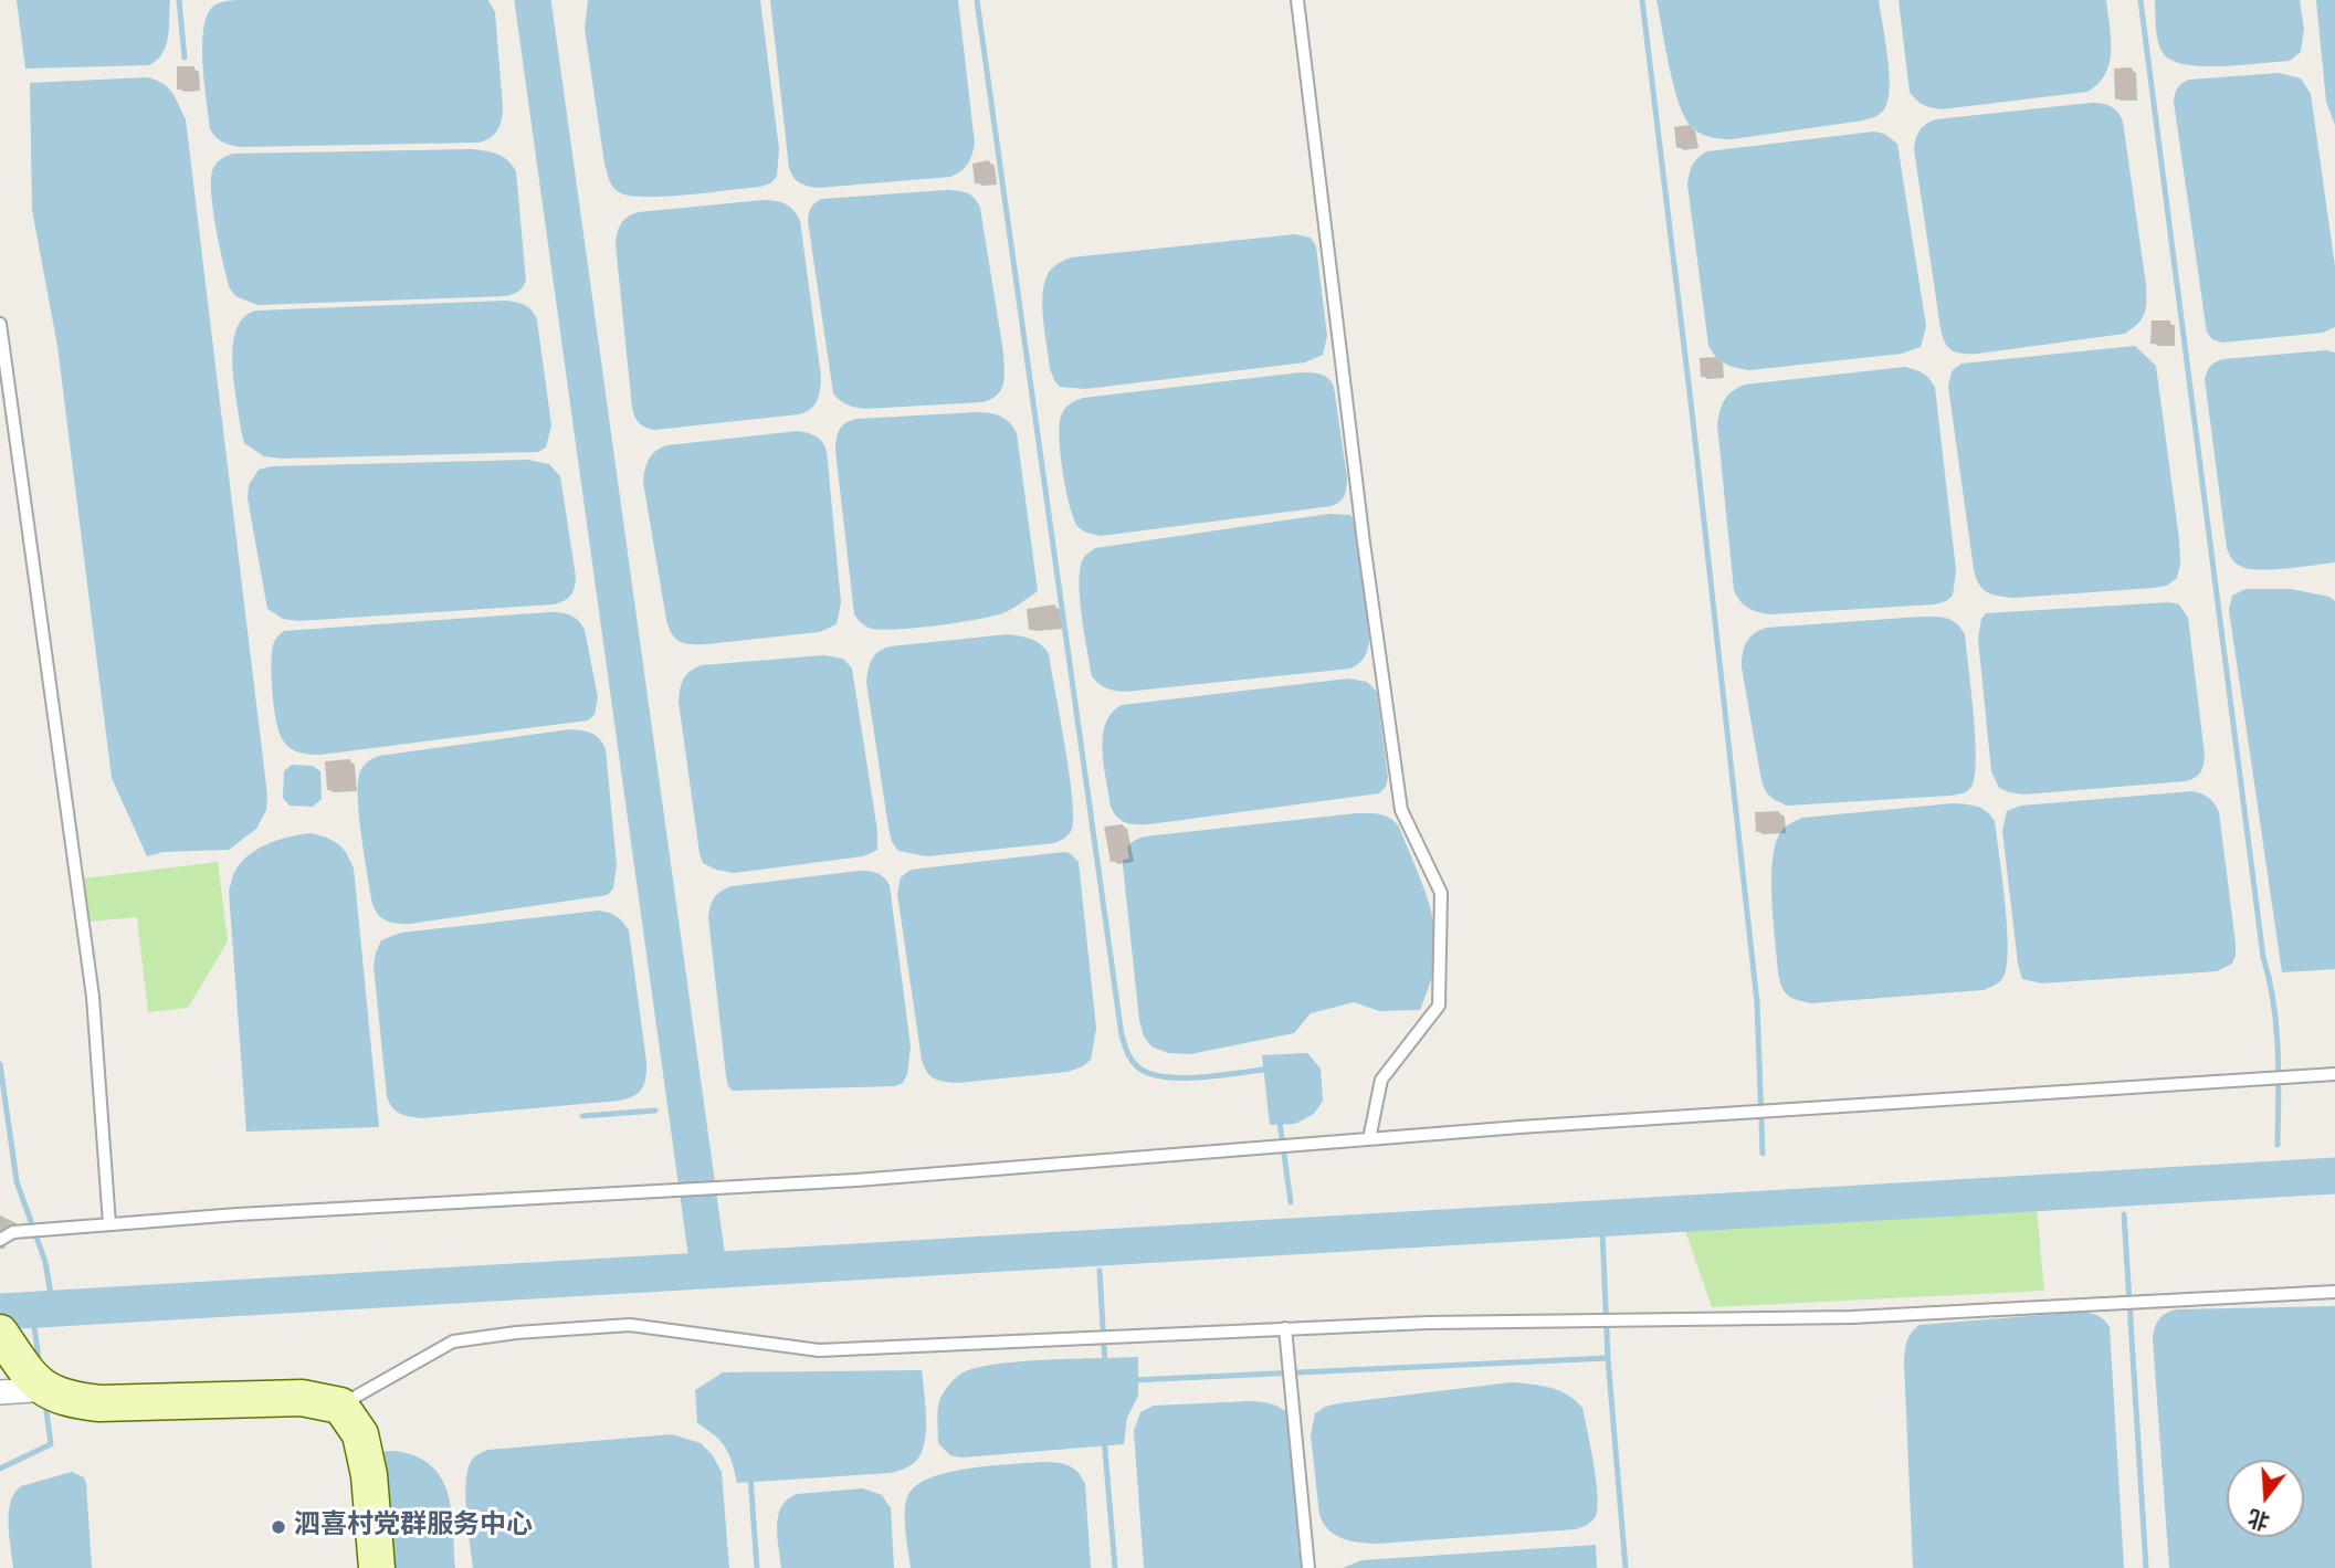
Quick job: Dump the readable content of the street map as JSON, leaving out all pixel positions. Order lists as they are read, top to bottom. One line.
{"places":["泗喜村党群服务中心"],"north":"bottom"}
